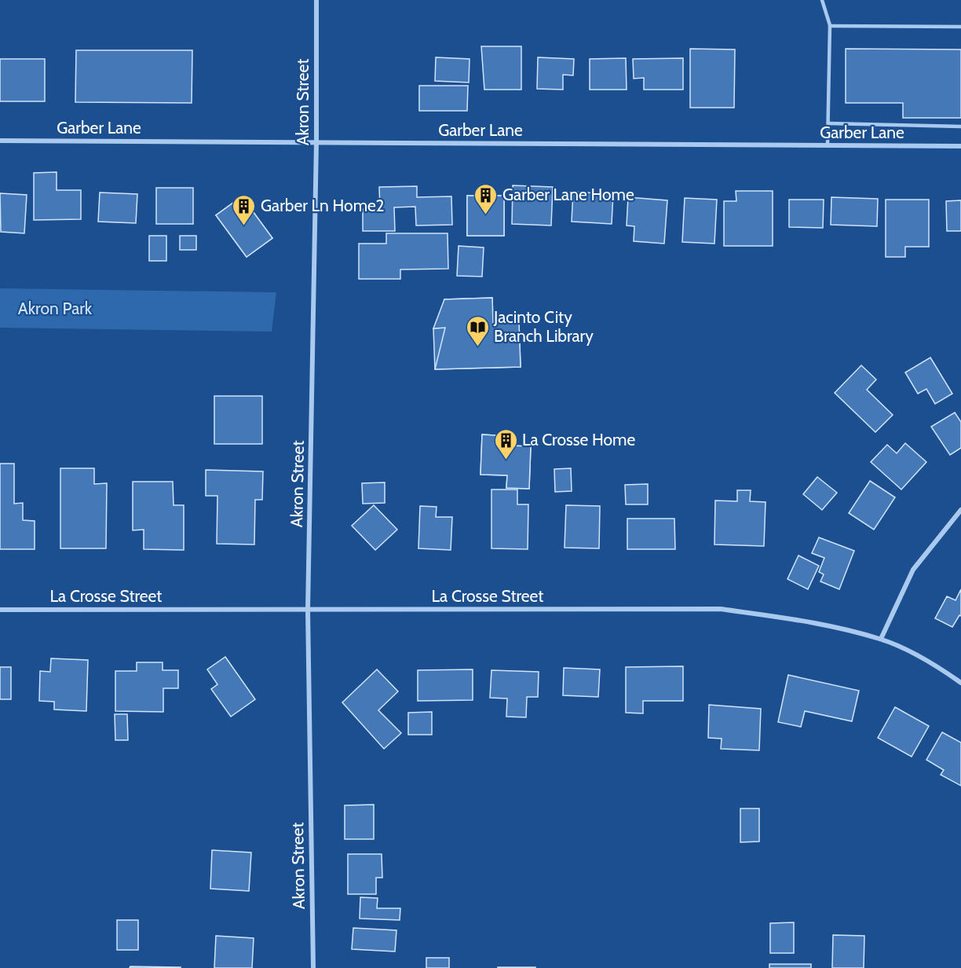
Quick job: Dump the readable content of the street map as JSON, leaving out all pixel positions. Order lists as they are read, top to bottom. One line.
{"streets":{"street":["Akron Street","Garber Lane","La Crosse Street"]},"crossings":[["Akron Street","Garber Lane"],["Akron Street","La Crosse Street"]],"parks":["Akron Park"],"places":{"building":["Garber Lane Home","Garber Ln Home2","La Crosse Home"],"library":["Jacinto City Branch Library"]}}
